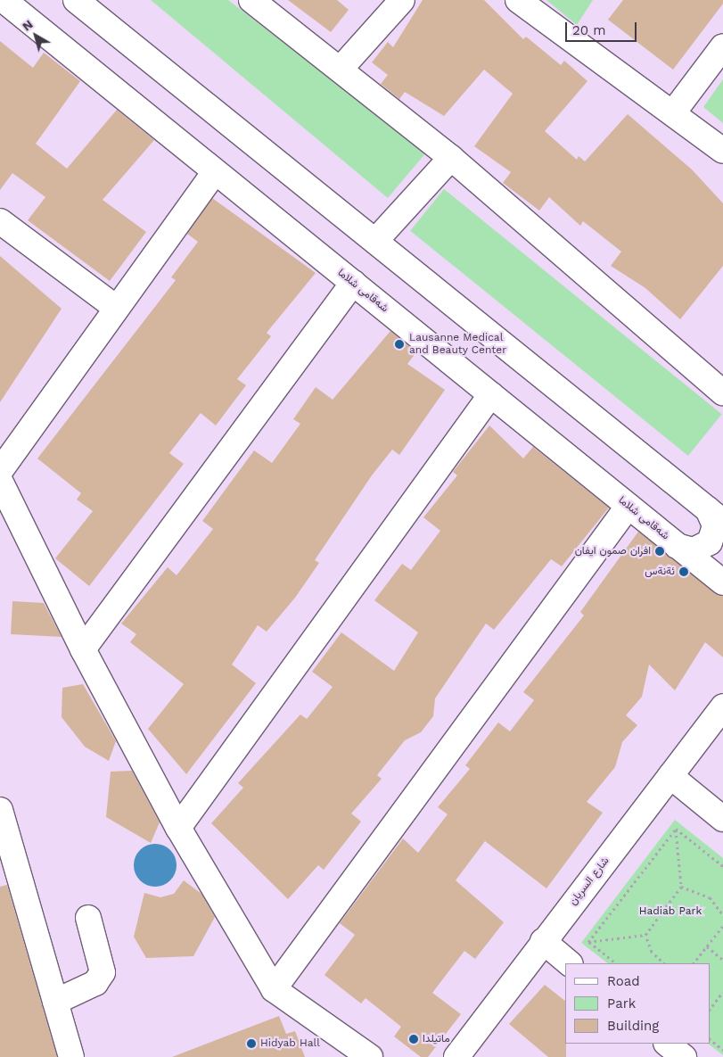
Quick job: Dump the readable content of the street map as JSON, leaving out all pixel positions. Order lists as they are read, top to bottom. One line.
{"streets":{"street":["شەقامی شلاما","شارع السريان"]},"parks":["Hadiab Park"],"places":["Lausanne Medical and Beauty Center","افران صمون ايفان","ئةنةس","ماتیلدا","Hidyab Hall"],"legend":["Road","Park","Building"],"scale_bar":"20 m","north":"top left"}
